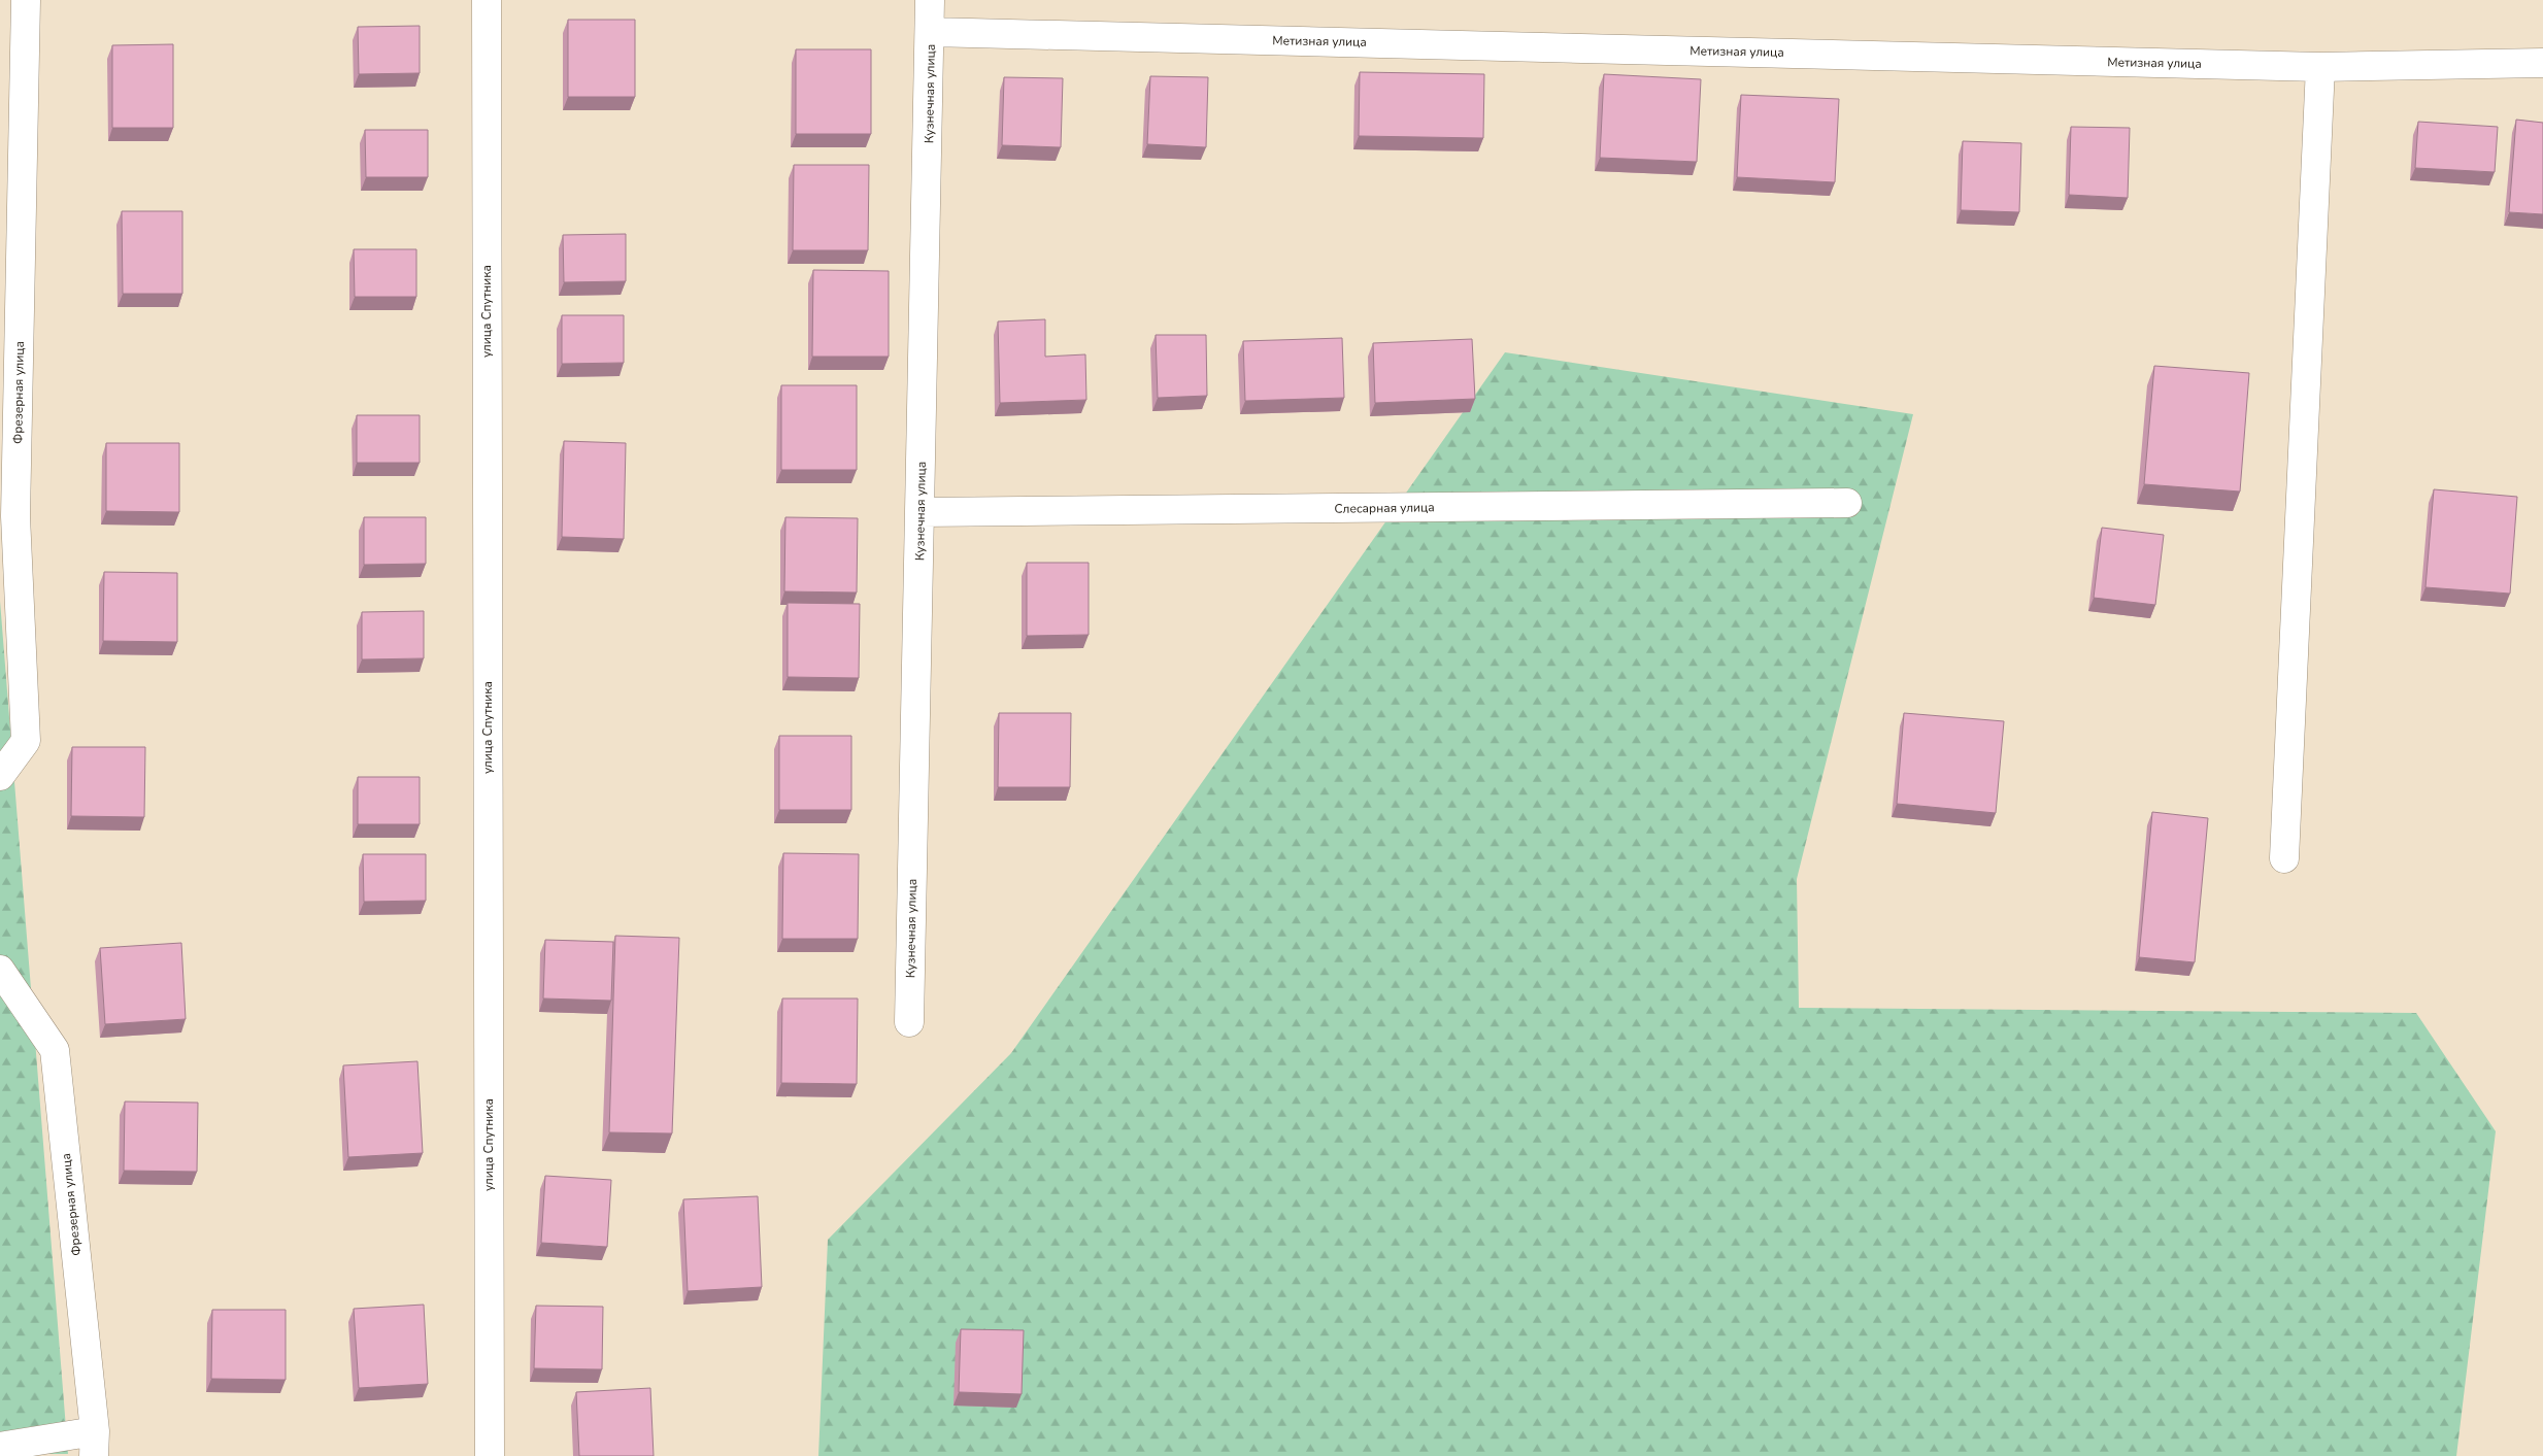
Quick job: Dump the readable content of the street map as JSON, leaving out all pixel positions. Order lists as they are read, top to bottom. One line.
{"streets":{"street":["Метизная улица","Кузнечная улица","улица Спутника","Фрезерная улица","Слесарная улица"]},"crossings":[["Метизная улица","Кузнечная улица"],["Кузнечная улица","Слесарная улица"]]}
